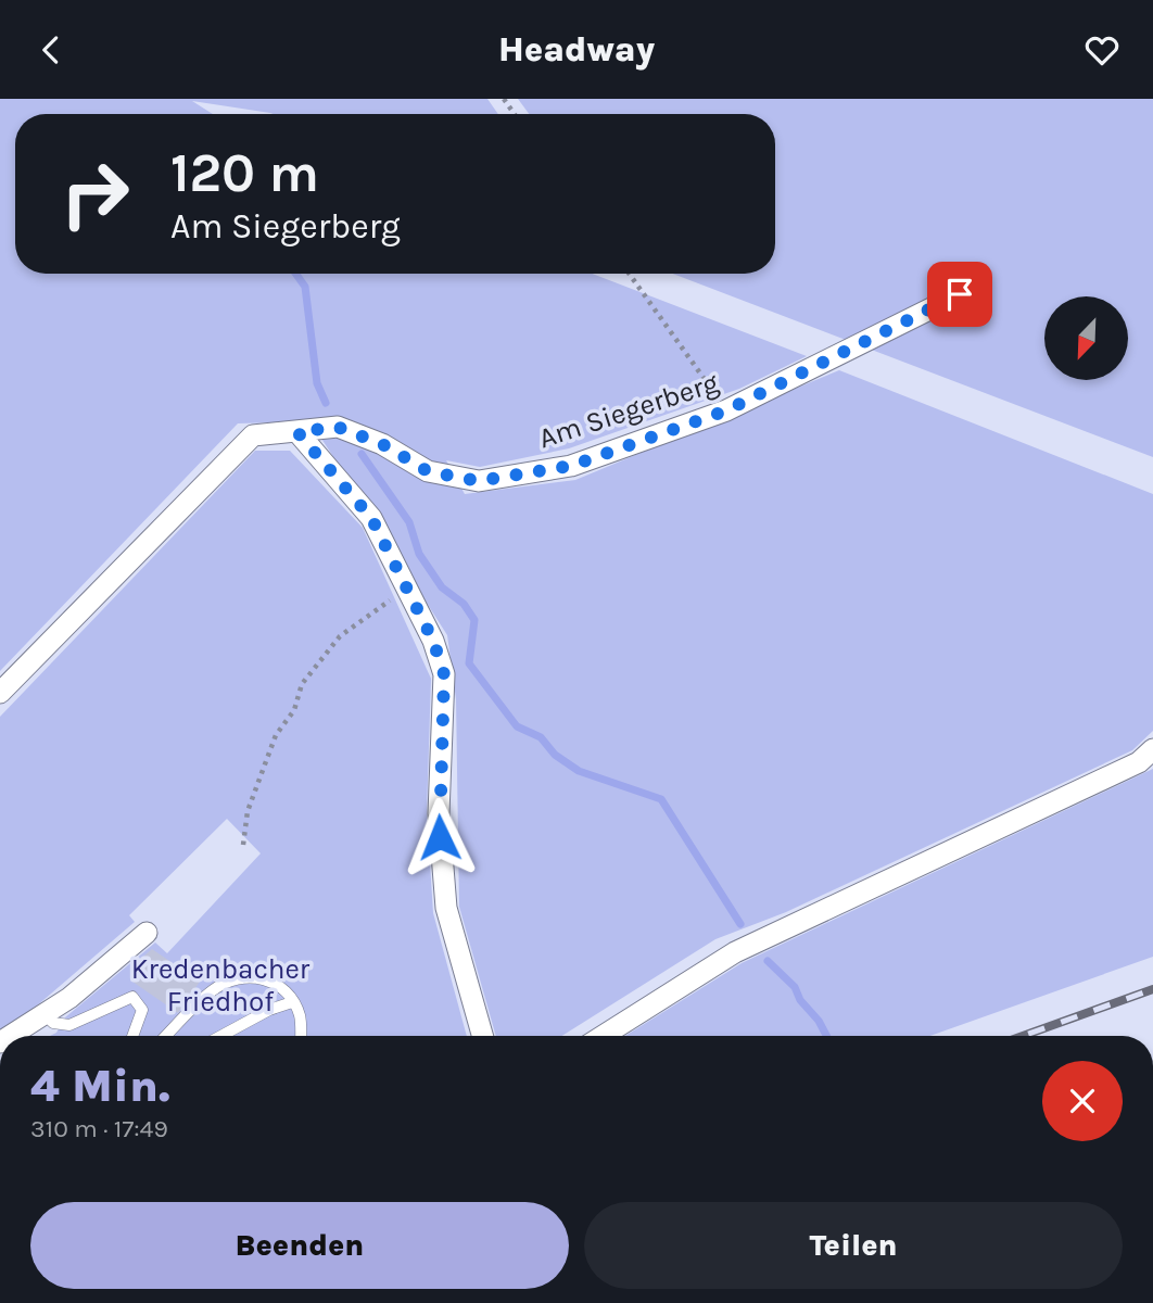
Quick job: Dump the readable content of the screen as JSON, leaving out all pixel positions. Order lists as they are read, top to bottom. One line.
{"streets":{"street":["Am Siegerberg"]},"parks":["Kredenbacher Friedhof"],"north":"bottom left","page":{"header":"Headway","turn":["120 m","Am Siegerberg"],"heading":["4 Min.","310 m · 17:49"],"buttons":["Beenden","Teilen"]}}
